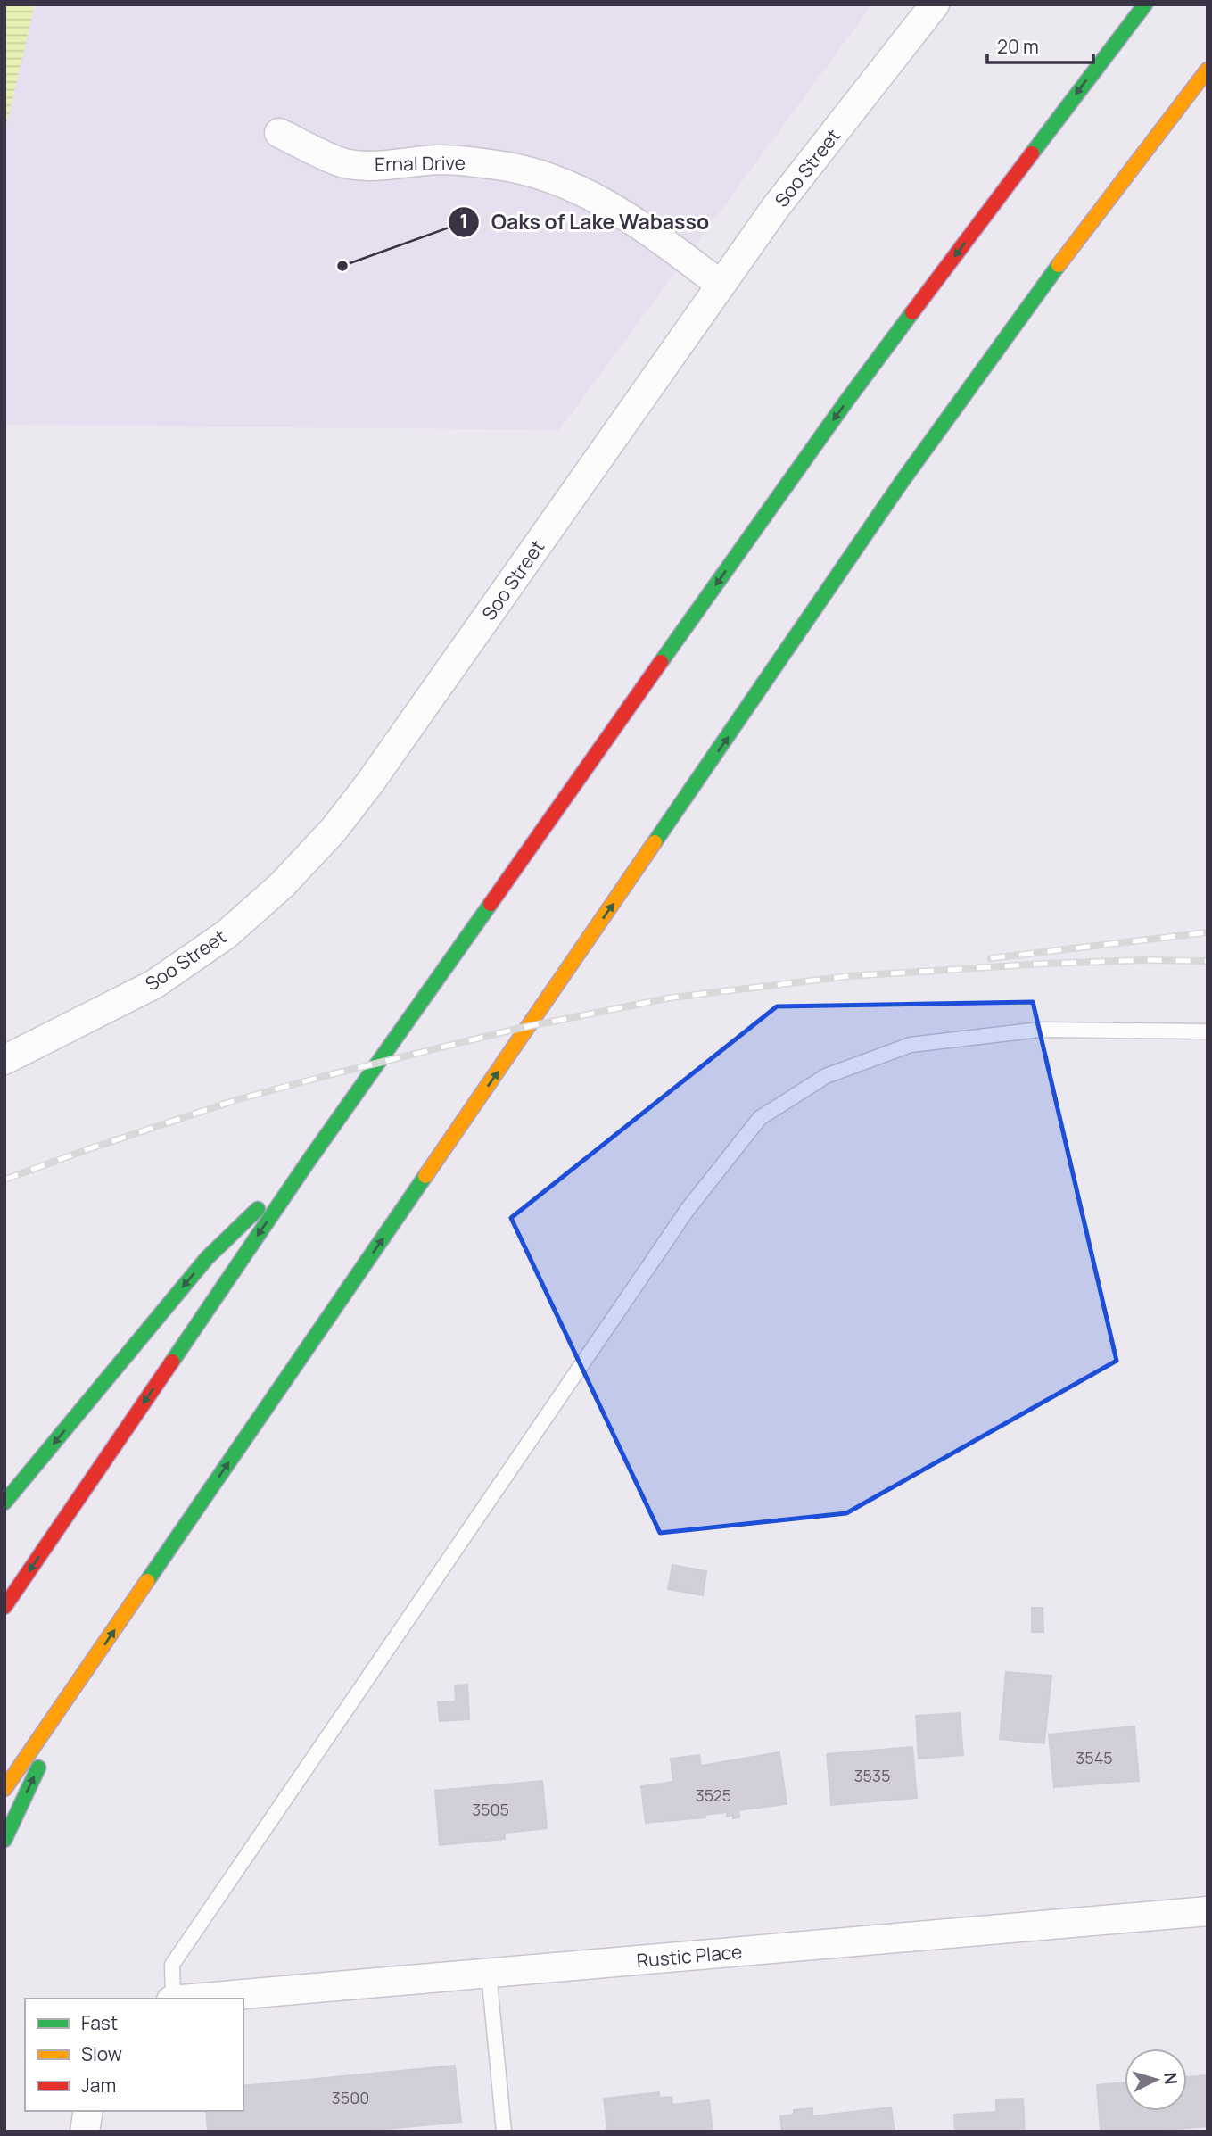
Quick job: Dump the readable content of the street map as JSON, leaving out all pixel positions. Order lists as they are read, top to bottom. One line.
{"streets":{"street":["Ernal Drive","Soo Street","Rustic Place"]},"crossings":[["Ernal Drive","Soo Street"]],"places":["Oaks of Lake Wabasso"],"house_numbers":["3545","3535","3525","3505","3500"],"legend":["Fast","Slow","Jam"],"scale_bar":"20 m","north":"right"}
